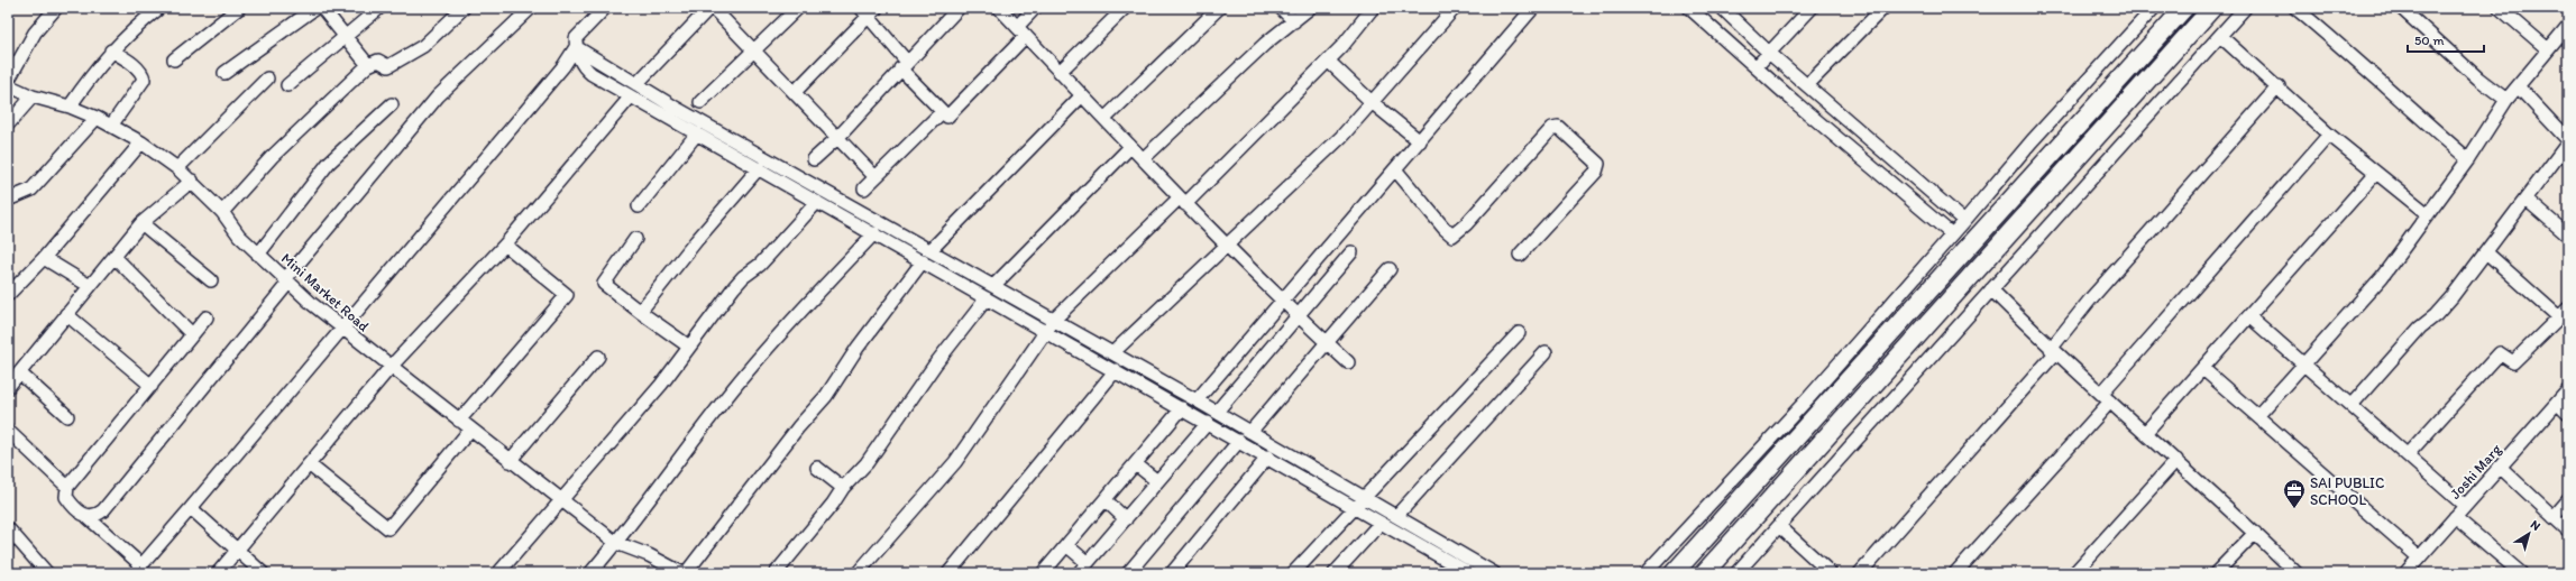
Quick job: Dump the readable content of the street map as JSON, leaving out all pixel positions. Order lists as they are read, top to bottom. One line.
{"streets":{"street":["Mini Market Road","Joshi Marg"]},"places":{"office":["SAI PUBLIC SCHOOL"]},"scale_bar":"50 m","north":"top right"}
